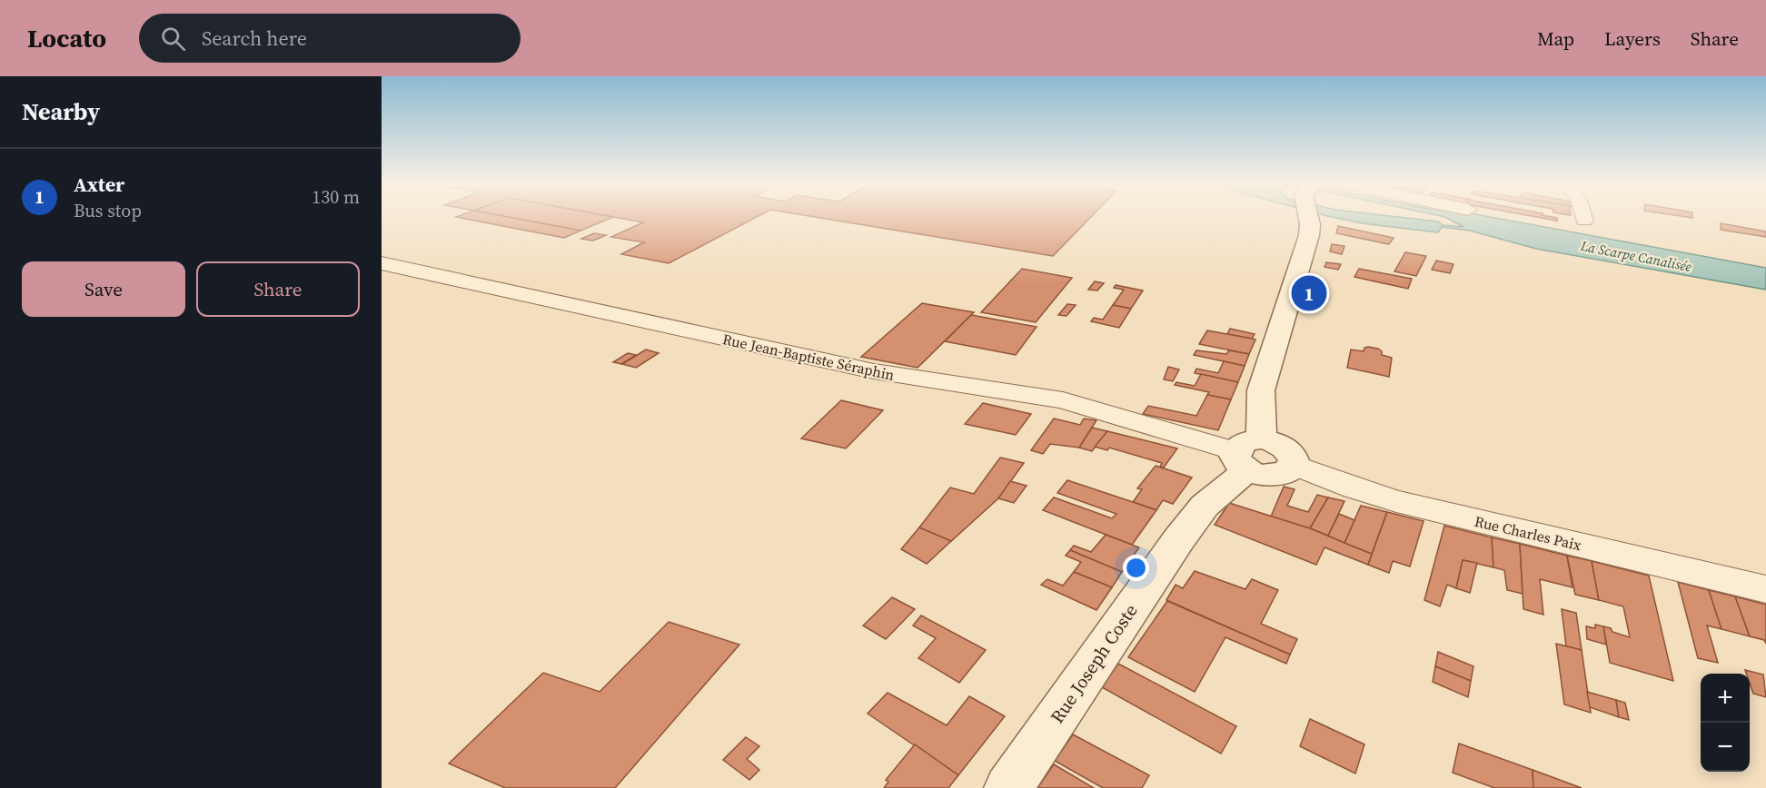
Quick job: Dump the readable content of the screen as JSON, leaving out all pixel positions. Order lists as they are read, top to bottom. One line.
{"streets":{"street":["Rue Jean-Baptiste Séraphin","Rue Charles Paix","Rue Joseph Coste"]},"crossings":[["Rue Jean-Baptiste Séraphin","Rue Joseph Coste"]],"water":["La Scarpe Canalisée"],"page":{"header":"Locato","search":"Search here","nav":["Map","Layers","Share"],"heading":"Nearby","list":[{"mark":"1","name":"Axter","note":"Bus stop","value":"130 m"}],"buttons":["Save","Share"],"pins":"1","map_buttons":["+","−"]}}
